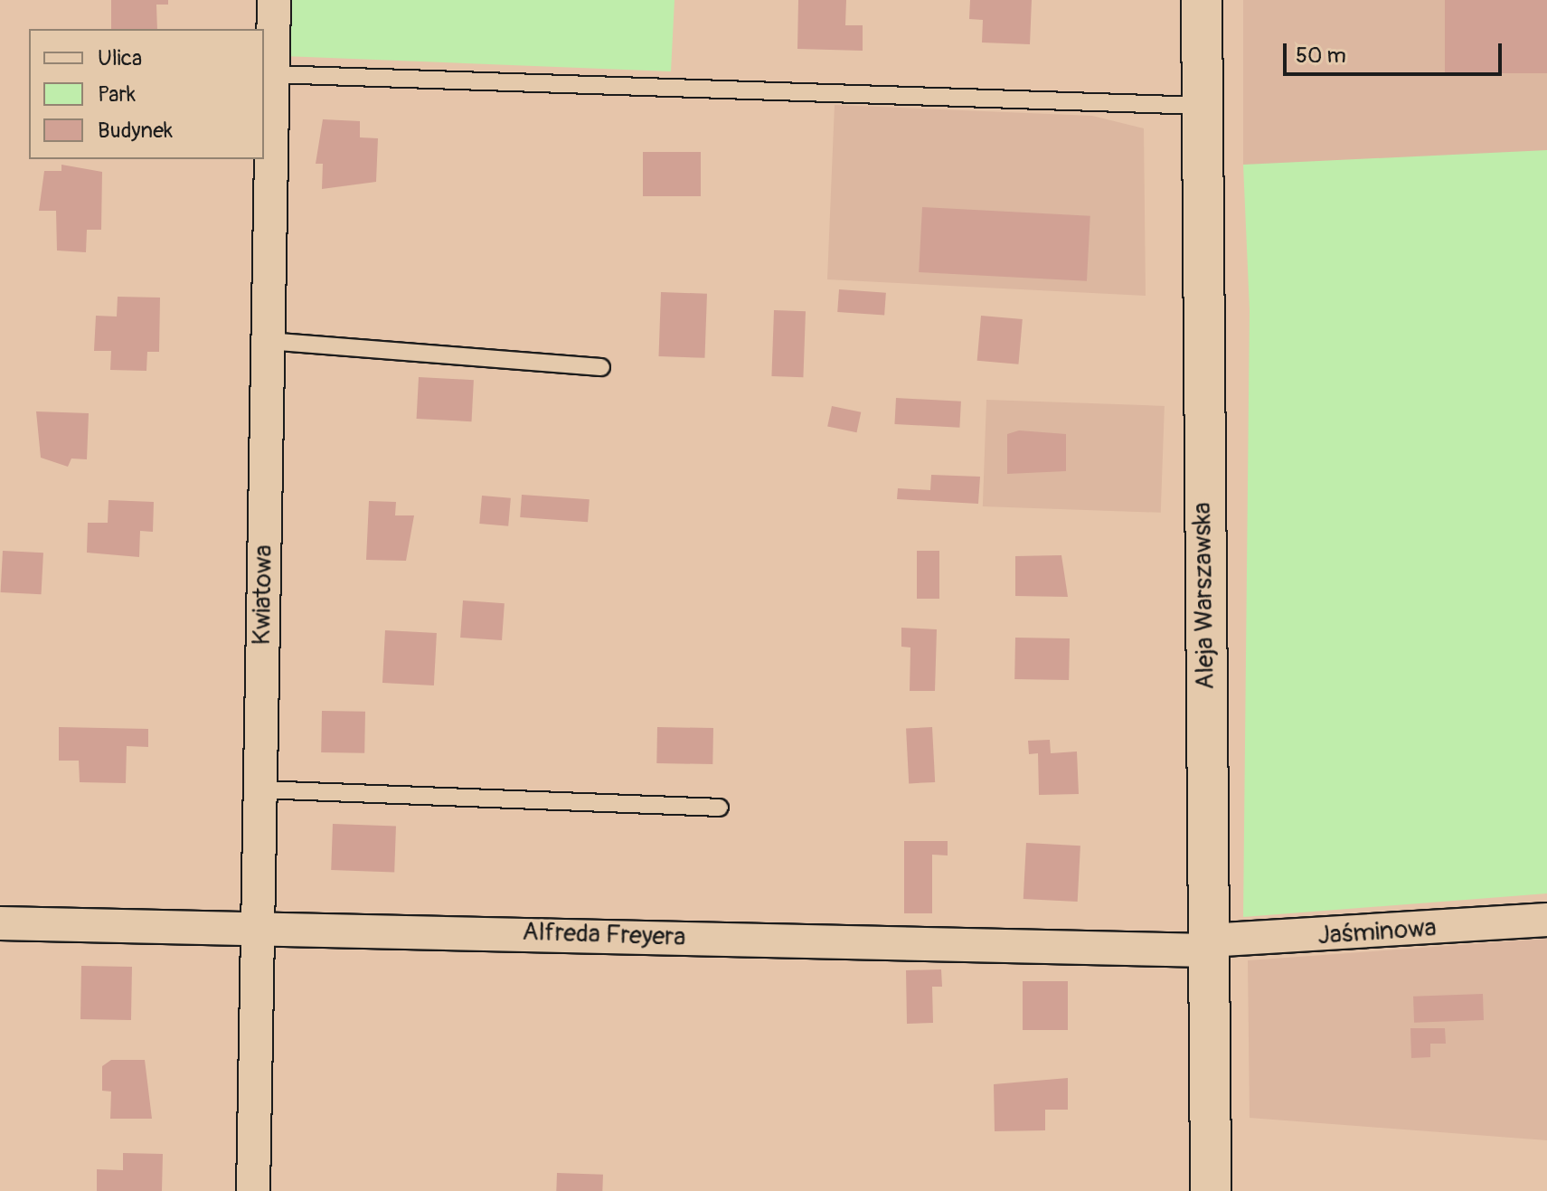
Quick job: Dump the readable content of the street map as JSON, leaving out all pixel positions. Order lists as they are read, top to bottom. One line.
{"streets":{"street":["Kwiatowa","Aleja Warszawska","Jaśminowa","Alfreda Freyera"]},"crossings":[["Kwiatowa","Alfreda Freyera"],["Aleja Warszawska","Jaśminowa"],["Aleja Warszawska","Alfreda Freyera"],["Jaśminowa","Alfreda Freyera"]],"legend":["Ulica","Park","Budynek"],"scale_bar":"50 m"}
